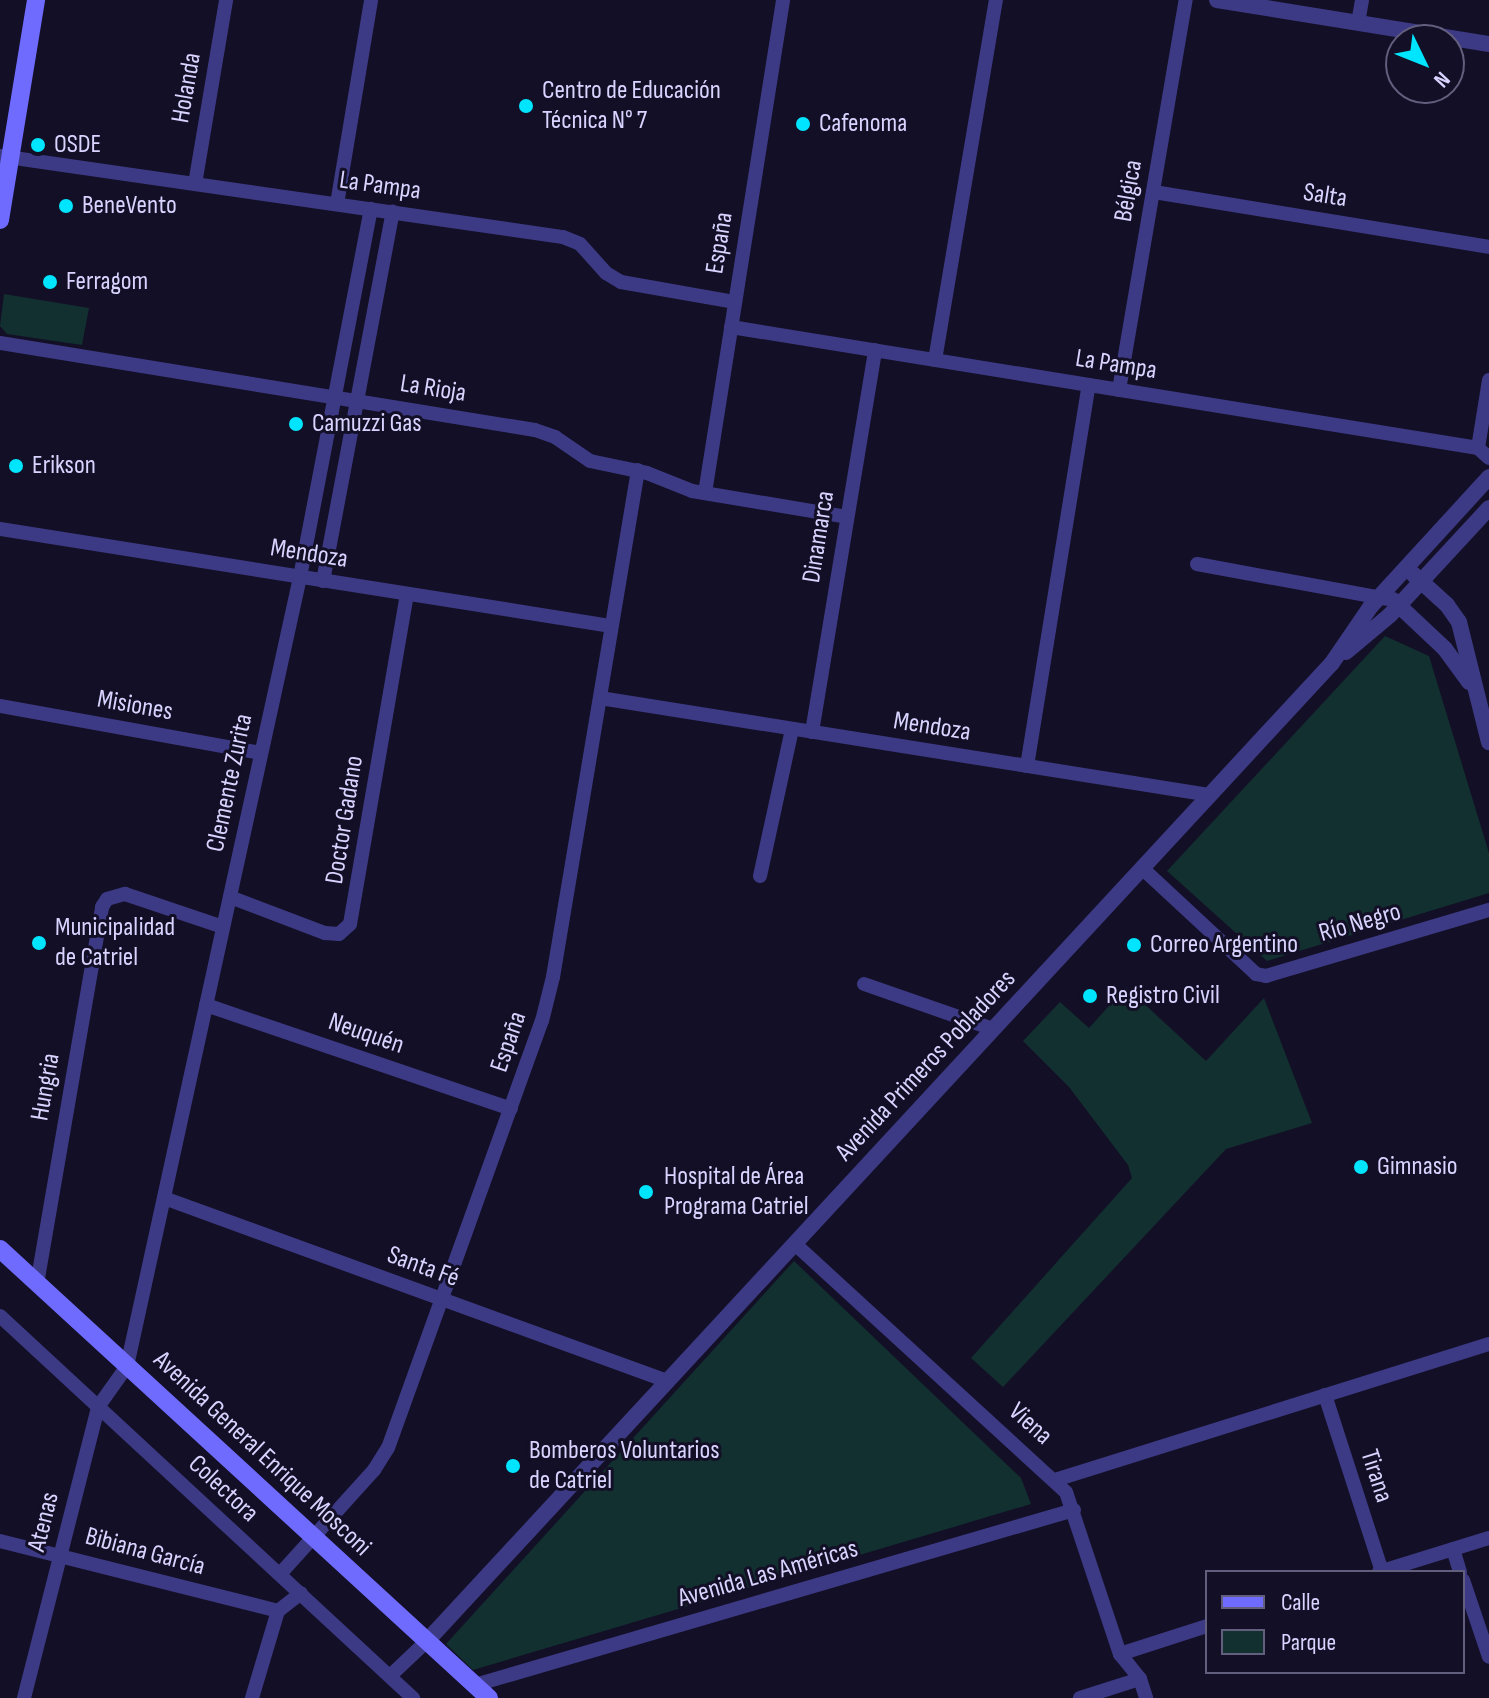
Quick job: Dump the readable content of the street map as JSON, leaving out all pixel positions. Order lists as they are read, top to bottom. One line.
{"streets":{"main road":["Avenida General Enrique Mosconi"],"street":["Holanda","La Pampa","Bélgica","Salta","España","La Rioja","Dinamarca","Mendoza","Misiones","Clemente Zurita","Doctor Gadano","Río Negro","Neuquén","Avenida Primeros Pobladores","Hungria","Santa Fé","Viena","Tirana","Colectora","Atenas","Bibiana García","Avenida Las Américas"]},"crossings":[["Holanda","La Pampa"],["La Pampa","Bélgica"],["La Pampa","España"],["La Pampa","Dinamarca"],["La Pampa","Clemente Zurita"],["Bélgica","Salta"],["España","La Rioja"],["España","Mendoza"],["España","Neuquén"],["España","Santa Fé"],["España","Avenida General Enrique Mosconi"],["España","Colectora"],["La Rioja","Dinamarca"],["La Rioja","Clemente Zurita"],["Dinamarca","Mendoza"],["Mendoza","Clemente Zurita"],["Mendoza","Doctor Gadano"],["Mendoza","Avenida Primeros Pobladores"],["Misiones","Clemente Zurita"],["Clemente Zurita","Doctor Gadano"],["Clemente Zurita","Neuquén"],["Clemente Zurita","Hungria"],["Clemente Zurita","Santa Fé"],["Clemente Zurita","Avenida General Enrique Mosconi"],["Clemente Zurita","Atenas"],["Río Negro","Avenida Primeros Pobladores"],["Avenida Primeros Pobladores","Santa Fé"],["Avenida Primeros Pobladores","Viena"],["Avenida Primeros Pobladores","Avenida General Enrique Mosconi"],["Avenida Primeros Pobladores","Colectora"],["Hungria","Avenida General Enrique Mosconi"],["Viena","Avenida Las Américas"],["Avenida General Enrique Mosconi","Atenas"],["Avenida General Enrique Mosconi","Avenida Las Américas"],["Colectora","Atenas"],["Atenas","Bibiana García"]],"places":["Centro de Educación Técnica N° 7","Cafenoma","OSDE","BeneVento","Ferragom","Camuzzi Gas","Erikson","Municipalidad de Catriel","Correo Argentino","Registro Civil","Gimnasio","Hospital de Área Programa Catriel","Bomberos Voluntarios de Catriel"],"legend":["Calle","Parque"],"north":"bottom right"}
